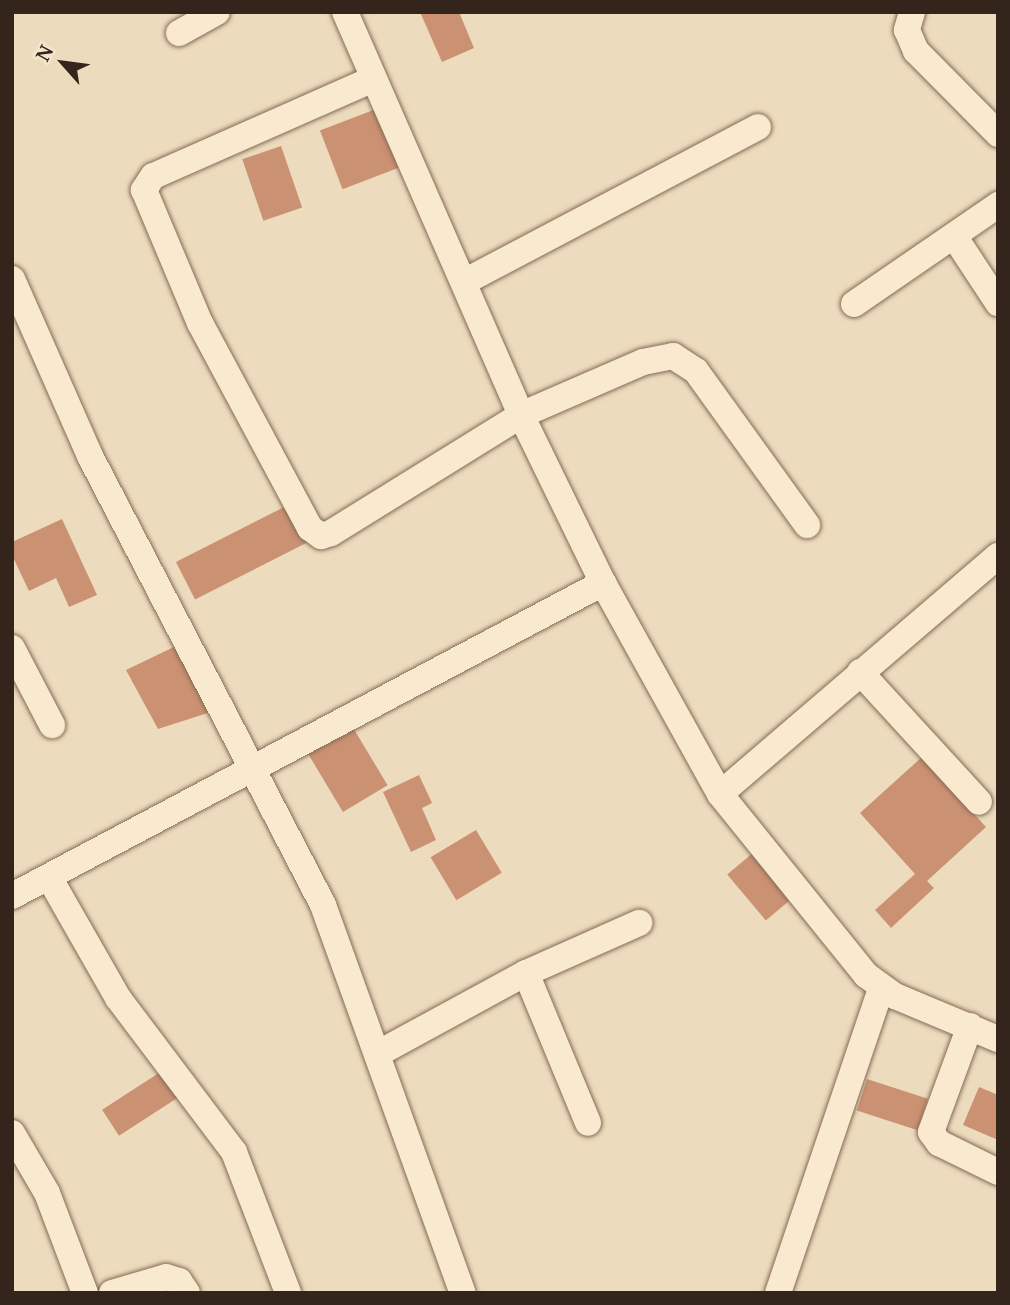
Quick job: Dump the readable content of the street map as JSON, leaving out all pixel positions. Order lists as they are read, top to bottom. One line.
{"north":"top left"}
